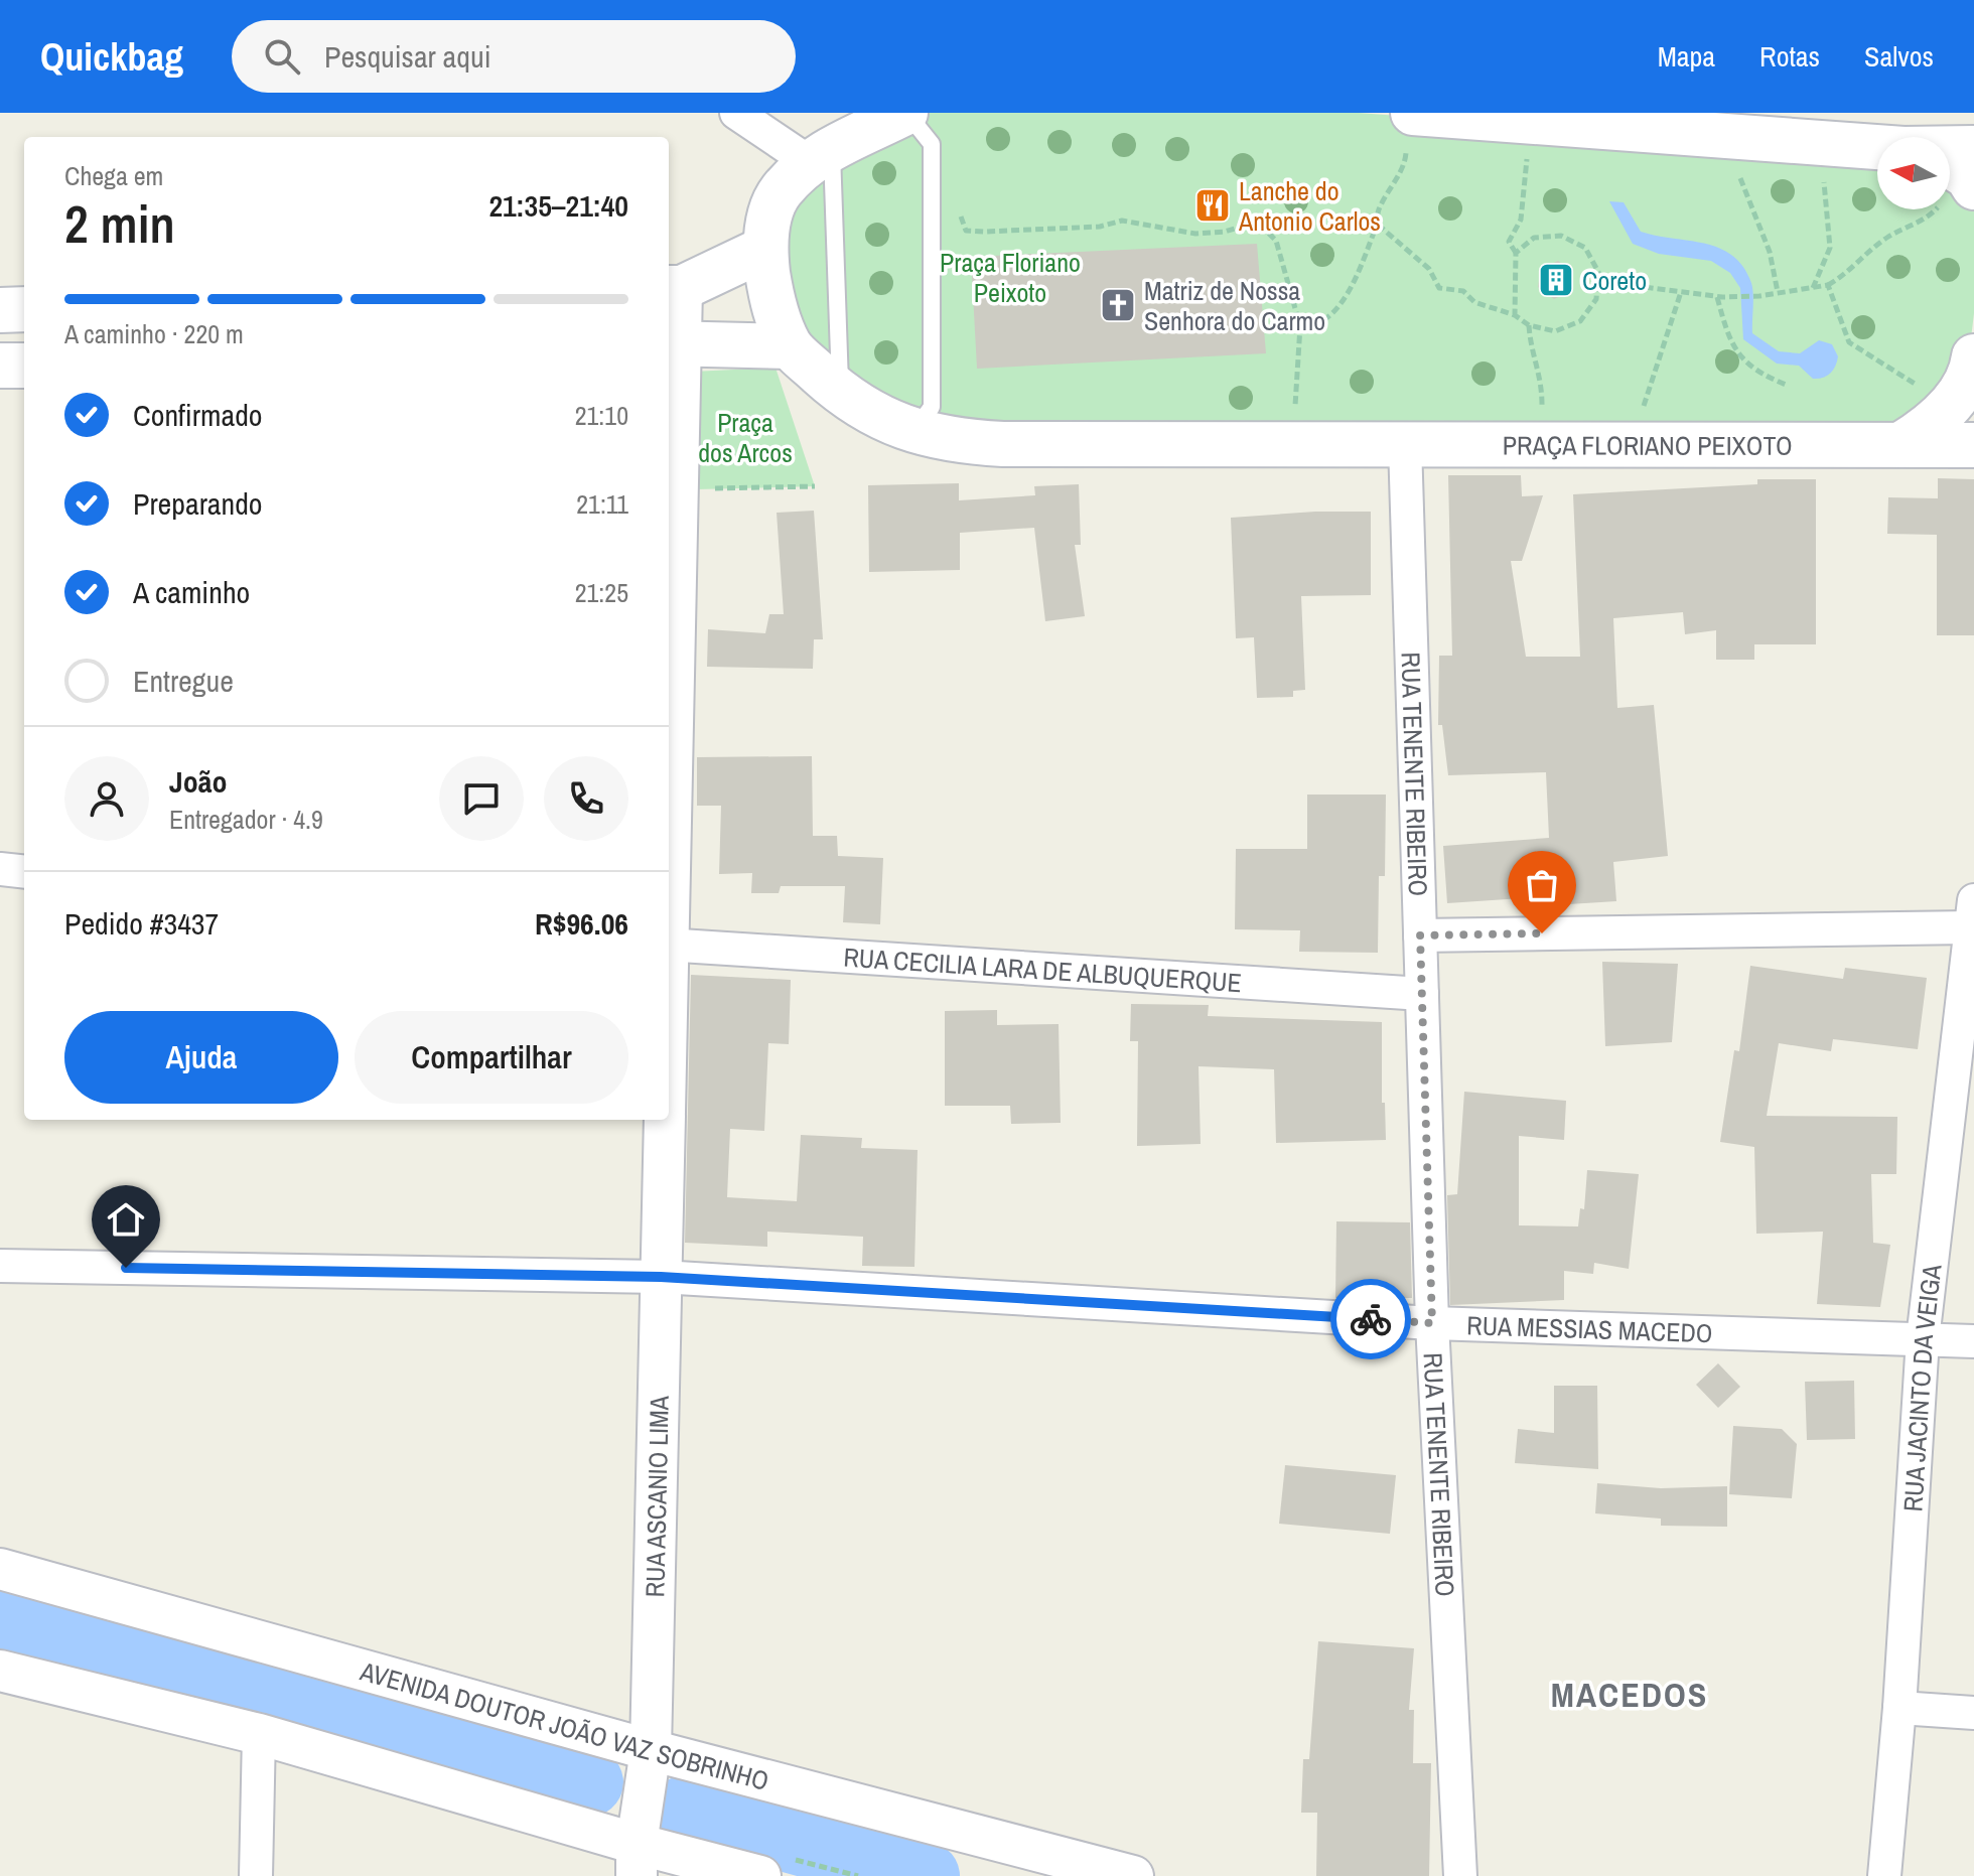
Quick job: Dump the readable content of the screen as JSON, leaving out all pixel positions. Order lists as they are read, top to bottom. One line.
{"streets":{"main road":["PRAÇA FLORIANO PEIXOTO"],"street":["RUA TENENTE RIBEIRO","RUA CECILIA LARA DE ALBUQUERQUE","RUA MESSIAS MACEDO","RUA JACINTO DA VEIGA","RUA ASCANIO LIMA","AVENIDA DOUTOR JOÃO VAZ SOBRINHO"]},"crossings":[["PRAÇA FLORIANO PEIXOTO","RUA TENENTE RIBEIRO"],["RUA TENENTE RIBEIRO","RUA CECILIA LARA DE ALBUQUERQUE"],["RUA TENENTE RIBEIRO","RUA MESSIAS MACEDO"],["RUA MESSIAS MACEDO","RUA JACINTO DA VEIGA"],["RUA MESSIAS MACEDO","RUA ASCANIO LIMA"],["RUA ASCANIO LIMA","AVENIDA DOUTOR JOÃO VAZ SOBRINHO"]],"districts":["MACEDOS"],"parks":["Praça Floriano Peixoto","Praça dos Arcos"],"places":{"restaurant":["Lanche do Antonio Carlos"],"building":["Coreto"],"church":["Matriz de Nossa Senhora do Carmo"]},"north":"left","page":{"header":"Quickbag","search":"Pesquisar aqui","nav":["Mapa","Rotas","Salvos"],"heading":["2 min","Chega em","21:35–21:40"],"panel":["João","Entregador · 4.9","Pedido #3437","R$96.06"],"bar":"A caminho · 220 m","list":[["Confirmado","21:10"],["Preparando","21:11"],["A caminho","21:25"],"Entregue"],"buttons":["Ajuda","Compartilhar"]}}
